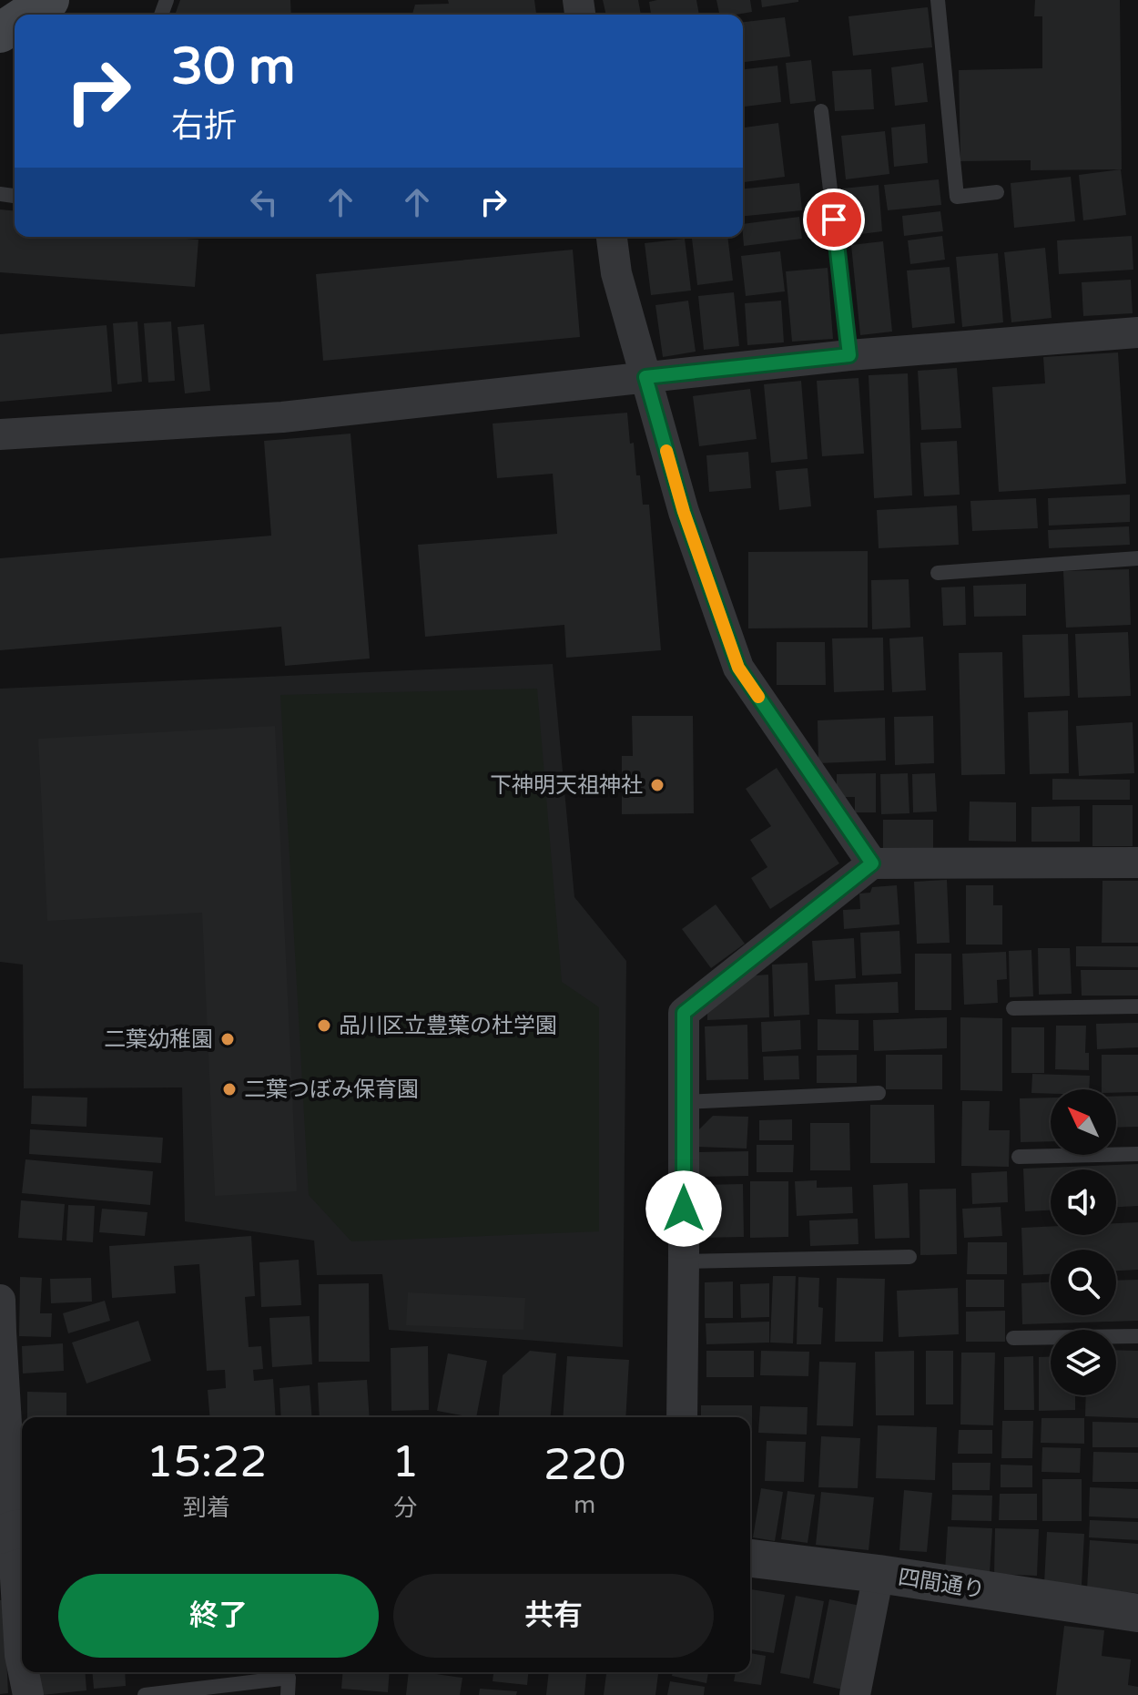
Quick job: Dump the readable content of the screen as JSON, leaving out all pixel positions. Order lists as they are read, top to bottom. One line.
{"streets":{"street":["四間通り"]},"places":["下神明天祖神社","品川区立豊葉の杜学園","二葉幼稚園","二葉つぼみ保育園"],"north":"top left","page":{"turn":["30 m","右折"],"eta":["15:22","到着","1","分","220","m"],"buttons":["終了","共有"]}}
